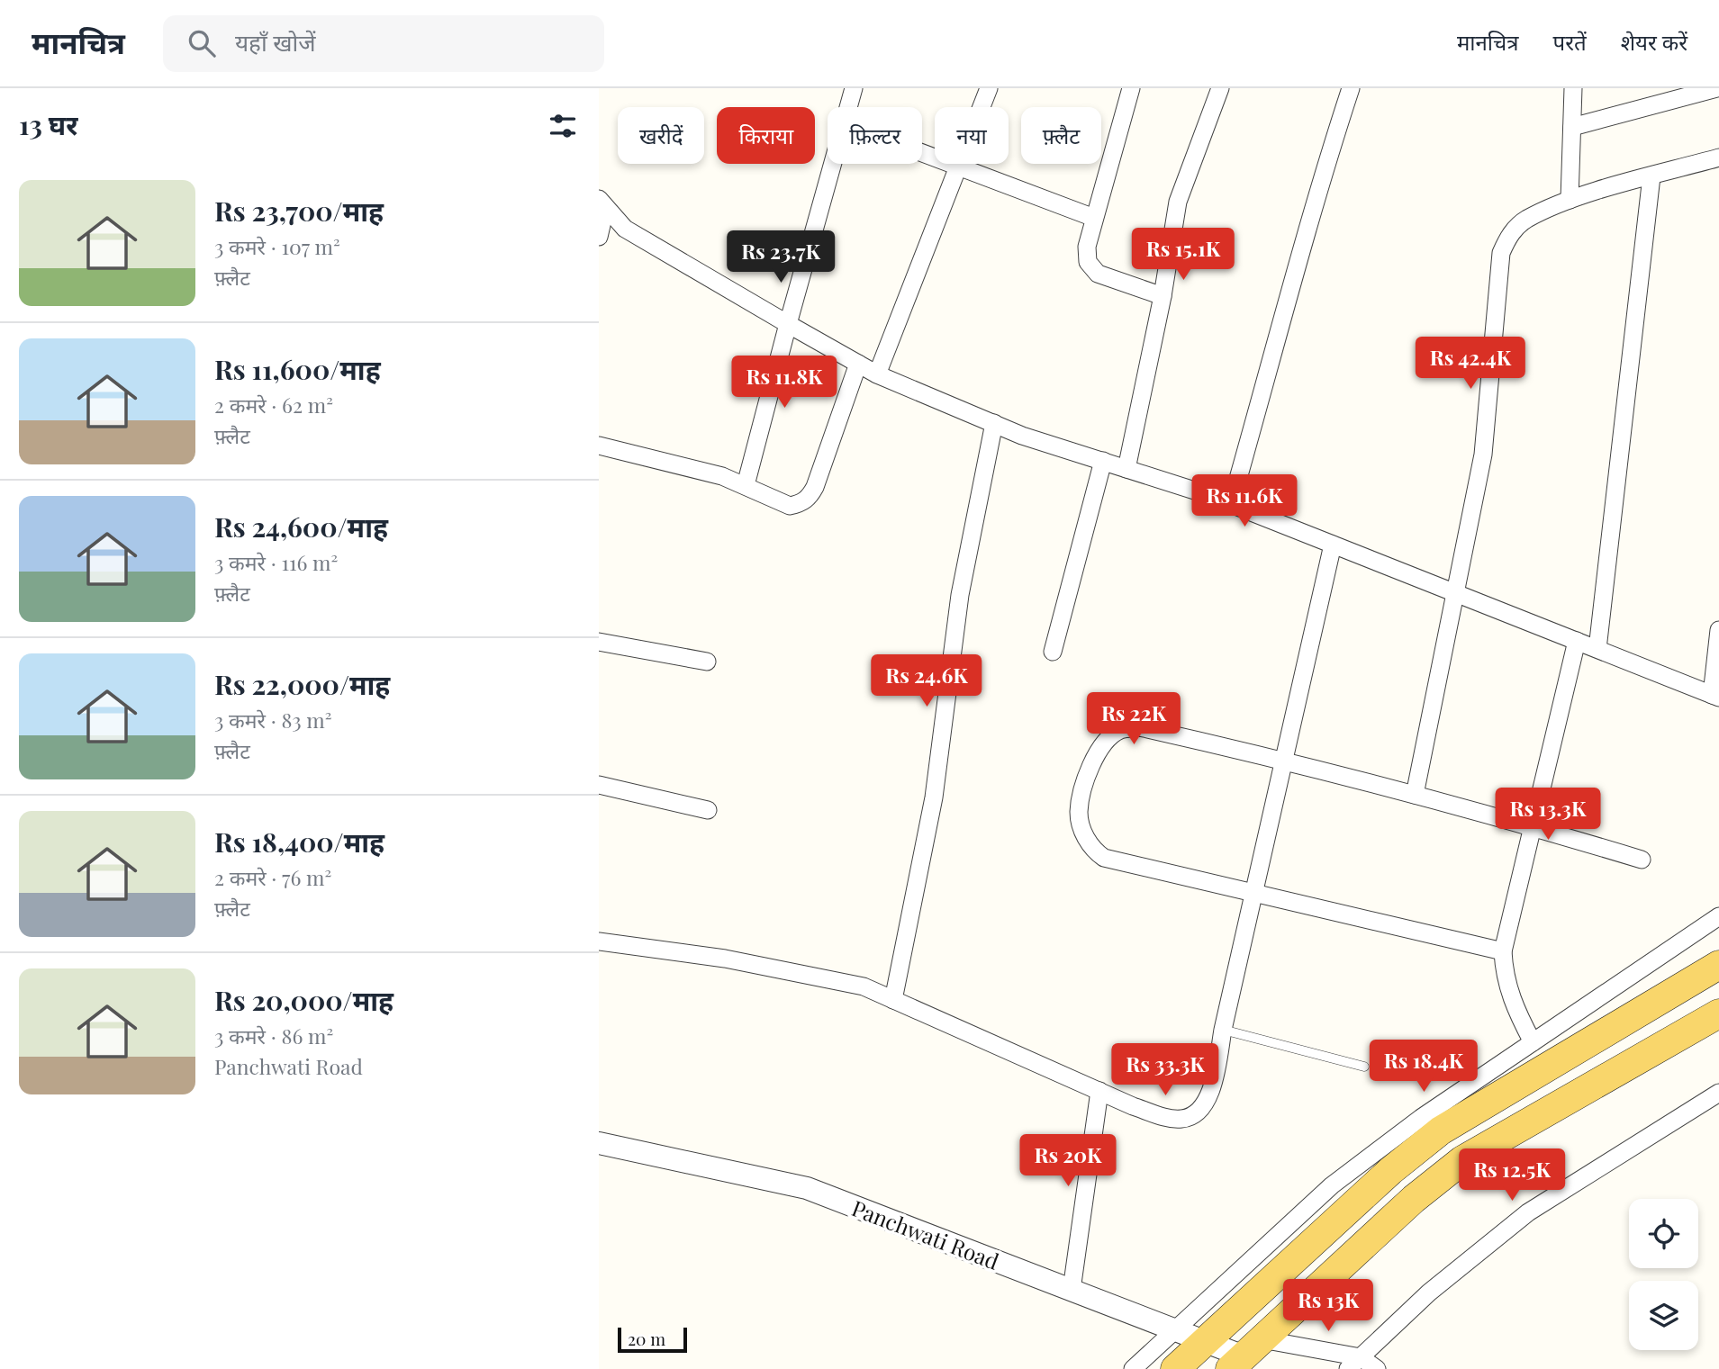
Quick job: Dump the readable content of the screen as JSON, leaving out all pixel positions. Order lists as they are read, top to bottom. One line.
{"streets":{"street":["Panchwati Road"]},"scale_bar":"20 m","page":{"header":"मानचित्र","search":"यहाँ खोजें","nav":["मानचित्र","परतें","शेयर करें"],"heading":"13 घर","chip":["खरीदें","किराया","फ़िल्टर","नया","फ़्लैट"],"list":[{"name":"Rs 23,700/माह","note":"3 कमरे · 107 m² · फ़्लैट"},{"name":"Rs 11,600/माह","note":"2 कमरे · 62 m² · फ़्लैट"},{"name":"Rs 24,600/माह","note":"3 कमरे · 116 m² · फ़्लैट"},{"name":"Rs 22,000/माह","note":"3 कमरे · 83 m² · फ़्लैट"},{"name":"Rs 18,400/माह","note":"2 कमरे · 76 m² · फ़्लैट"},{"name":"Rs 20,000/माह","note":"3 कमरे · 86 m² · Panchwati Road"}],"price":["Rs 15.1K","Rs 23.7K","Rs 42.4K","Rs 11.8K","Rs 11.6K","Rs 24.6K","Rs 22K","Rs 13.3K","Rs 18.4K","Rs 33.3K","Rs 20K","Rs 12.5K","Rs 13K"],"scale":"20 m"}}
